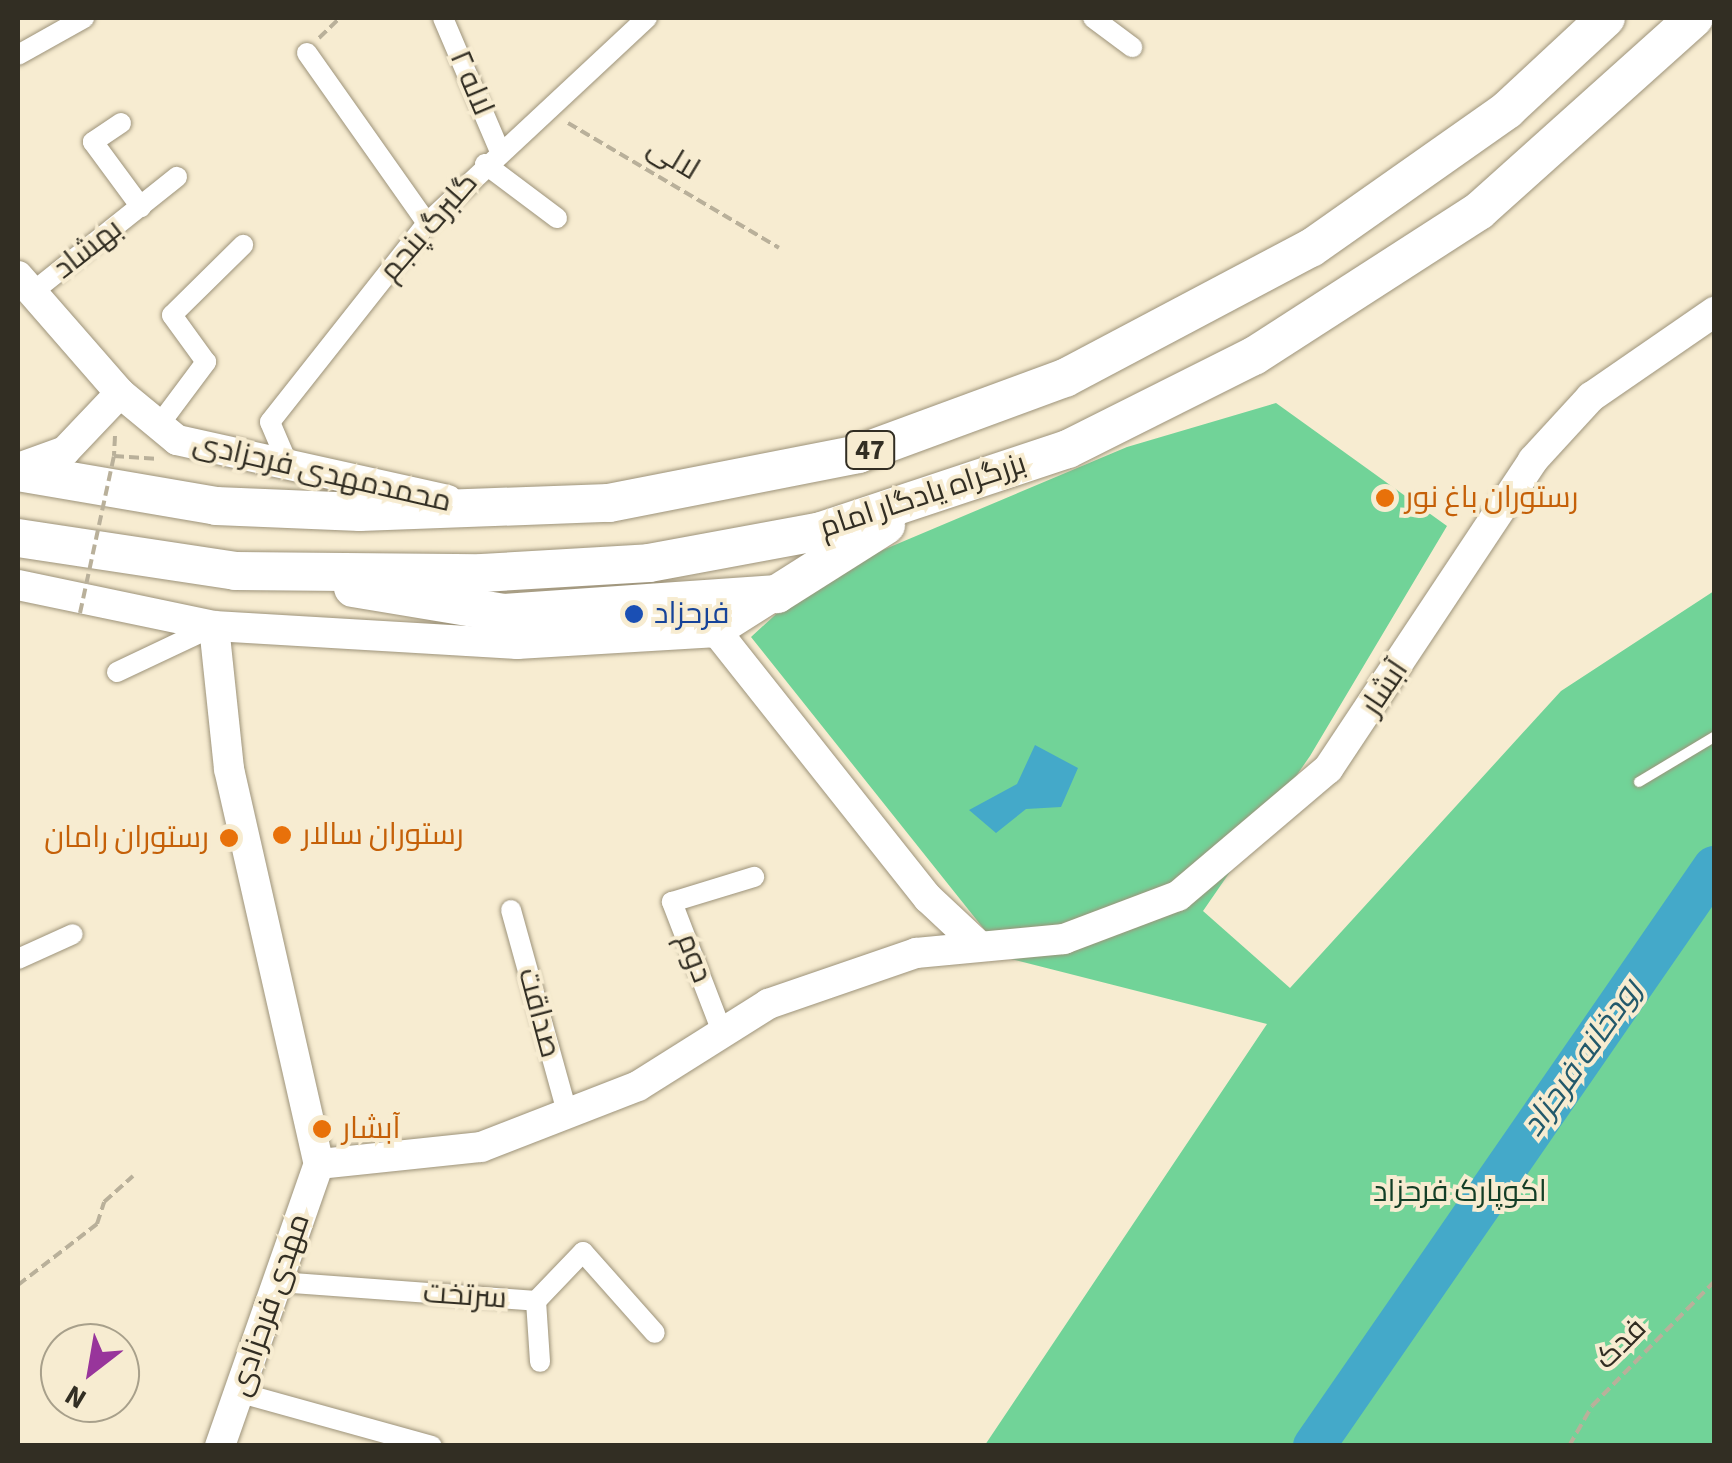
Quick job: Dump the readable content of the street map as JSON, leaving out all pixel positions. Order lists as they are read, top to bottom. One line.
{"streets":{"highway":["47","بزرگراه یادگار امام"],"street":["لاله ۲","گلبرگ پنجم","بهشاد","محمدمهدی فرحزادی","آبشار","دوم","صداقت","سرتخت","مهدی فرحزادی"],"path":["لالی","فدک"]},"crossings":[["لاله ۲","گلبرگ پنجم"],["لالی","گلبرگ پنجم"],["گلبرگ پنجم","محمدمهدی فرحزادی"],["بهشاد","محمدمهدی فرحزادی"],["محمدمهدی فرحزادی","بزرگراه یادگار امام"],["آبشار","دوم"],["آبشار","صداقت"],["آبشار","مهدی فرحزادی"],["سرتخت","مهدی فرحزادی"]],"water":["رودخانه فرحزاد"],"parks":["اکوپارک فرحزاد"],"places":["رستوران باغ نور","فرحزاد","رستوران سالار","رستوران رامان","آبشار"],"north":"bottom left"}
